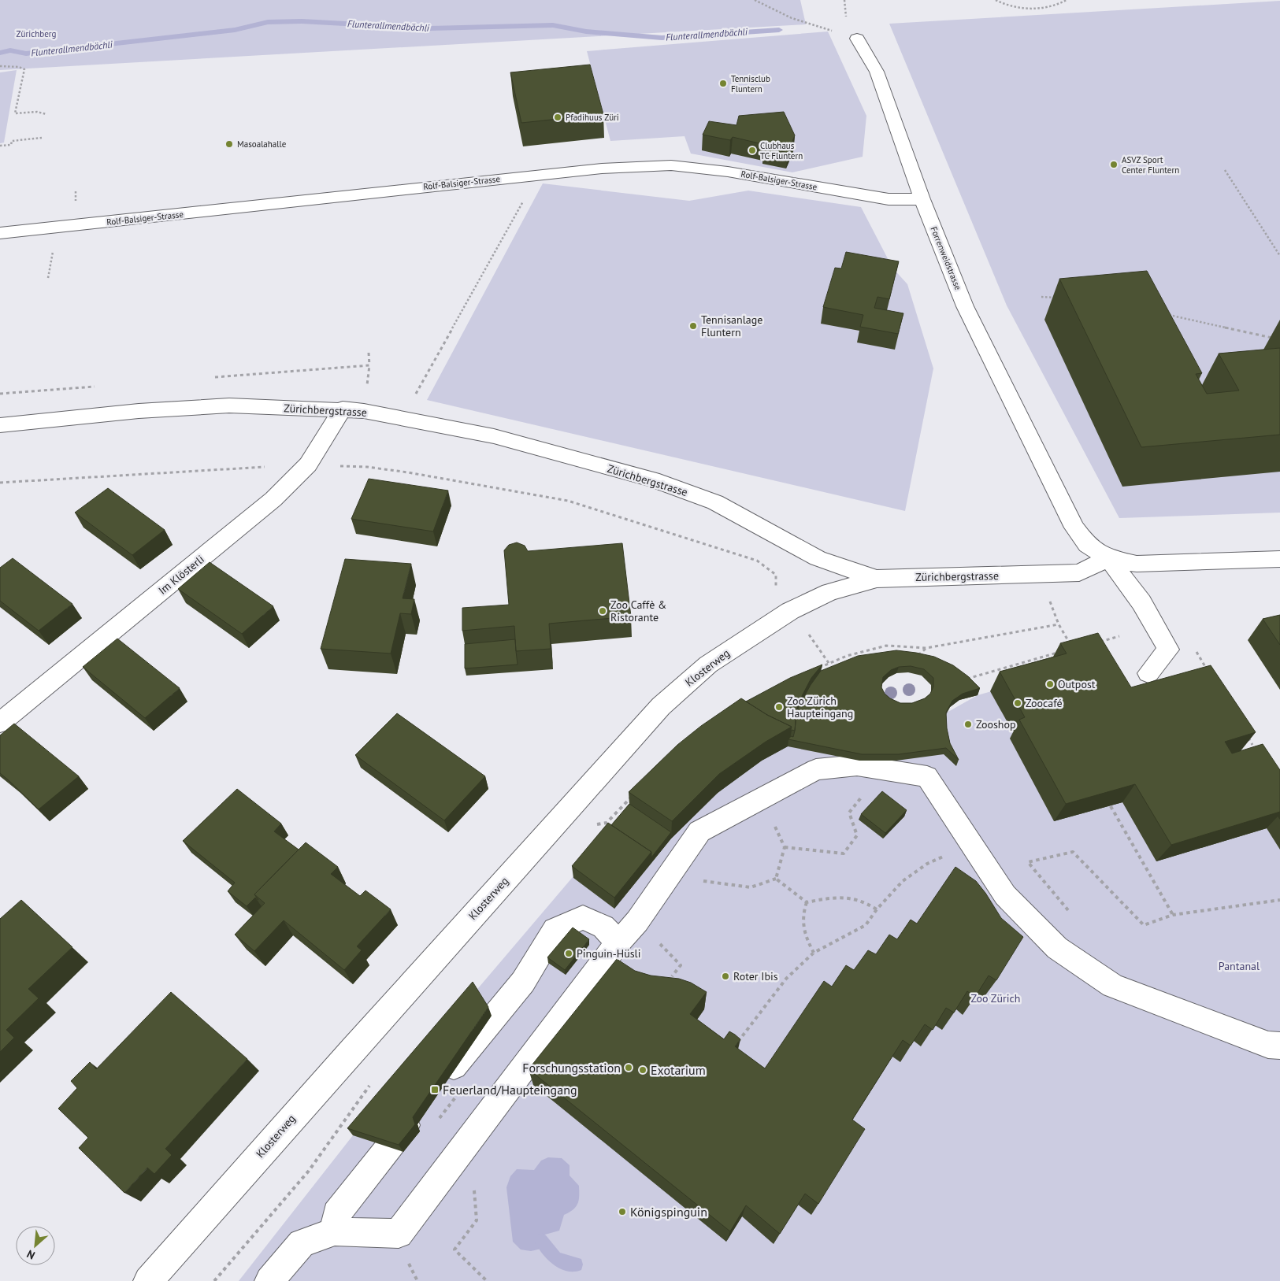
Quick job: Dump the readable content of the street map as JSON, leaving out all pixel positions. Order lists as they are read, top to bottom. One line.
{"streets":{"street":["Rolf-Balsiger-Strasse","Forrenweidstrasse","Zürichbergstrasse","Im Klösterli","Klosterweg"]},"crossings":[["Rolf-Balsiger-Strasse","Forrenweidstrasse"],["Forrenweidstrasse","Zürichbergstrasse"],["Zürichbergstrasse","Im Klösterli"],["Zürichbergstrasse","Klosterweg"]],"water":["Flunterallmendbächli"],"parks":["Zürichberg","Pantanal","Zoo Zürich"],"places":{"other":["Tennisclub Fluntern","Pfadihuus Züri","Masoalahalle","Clubhaus TC Fluntern","ASVZ Sport Center Fluntern","Tennisanlage Fluntern","Zoo Caffè & Ristorante","Outpost","Zoocafé","Zoo Zürich Haupteingang","Zooshop","Pinguin-Hüsli","Roter Ibis","Forschungsstation","Exotarium","Königspinguin"],"transit":["Feuerland/Haupteingang"]},"north":"bottom left"}
